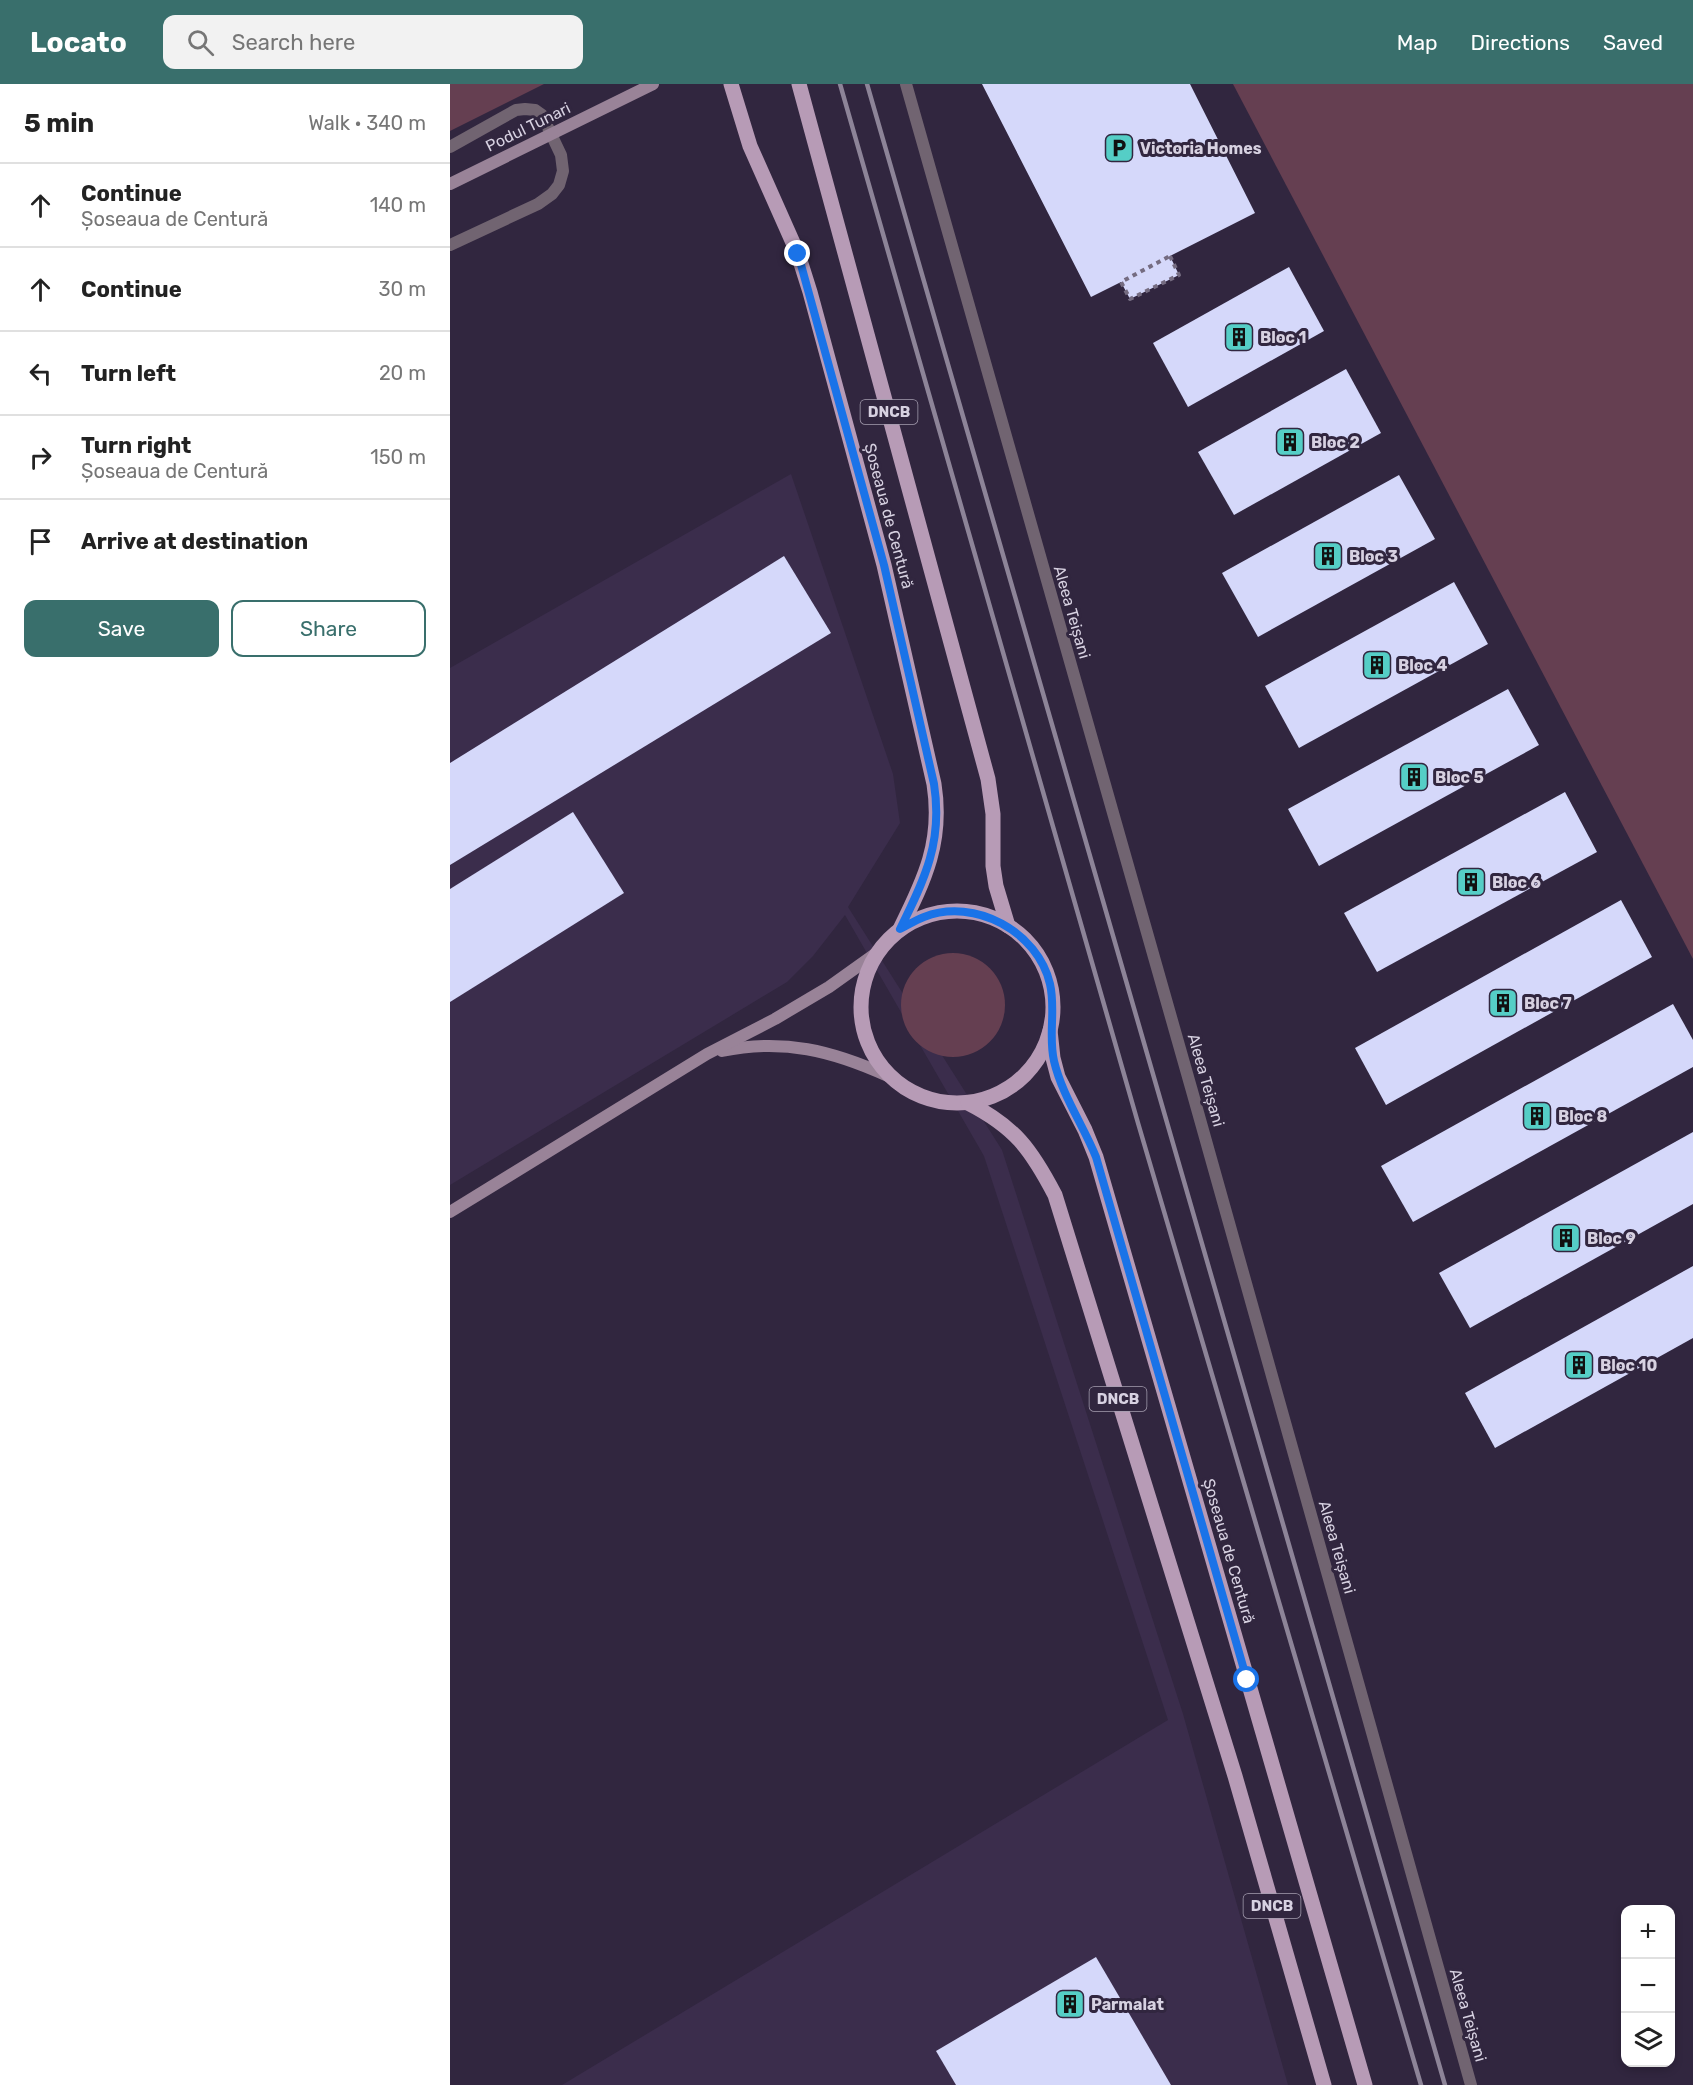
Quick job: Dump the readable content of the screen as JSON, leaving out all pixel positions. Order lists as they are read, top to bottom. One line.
{"streets":{"main road":["Podul Tunari","DNCB","Șoseaua de Centură"],"street":["Aleea Teișani"]},"crossings":[["DNCB","Șoseaua de Centură"]],"places":{"parking":["Victoria Homes"],"building":["Bloc 1","Bloc 2","Bloc 3","Bloc 4","Bloc 5","Bloc 6","Bloc 7","Bloc 8","Bloc 9","Bloc 10","Parmalat"]},"page":{"header":"Locato","search":"Search here","nav":["Map","Directions","Saved"],"heading":["5 min","Walk · 340 m"],"list":[["Continue","Șoseaua de Centură","140 m"],["Continue","30 m"],["Turn left","20 m"],["Turn right","Șoseaua de Centură","150 m"],"Arrive at destination"],"buttons":["Save","Share"],"map_buttons":["+","−"]}}
